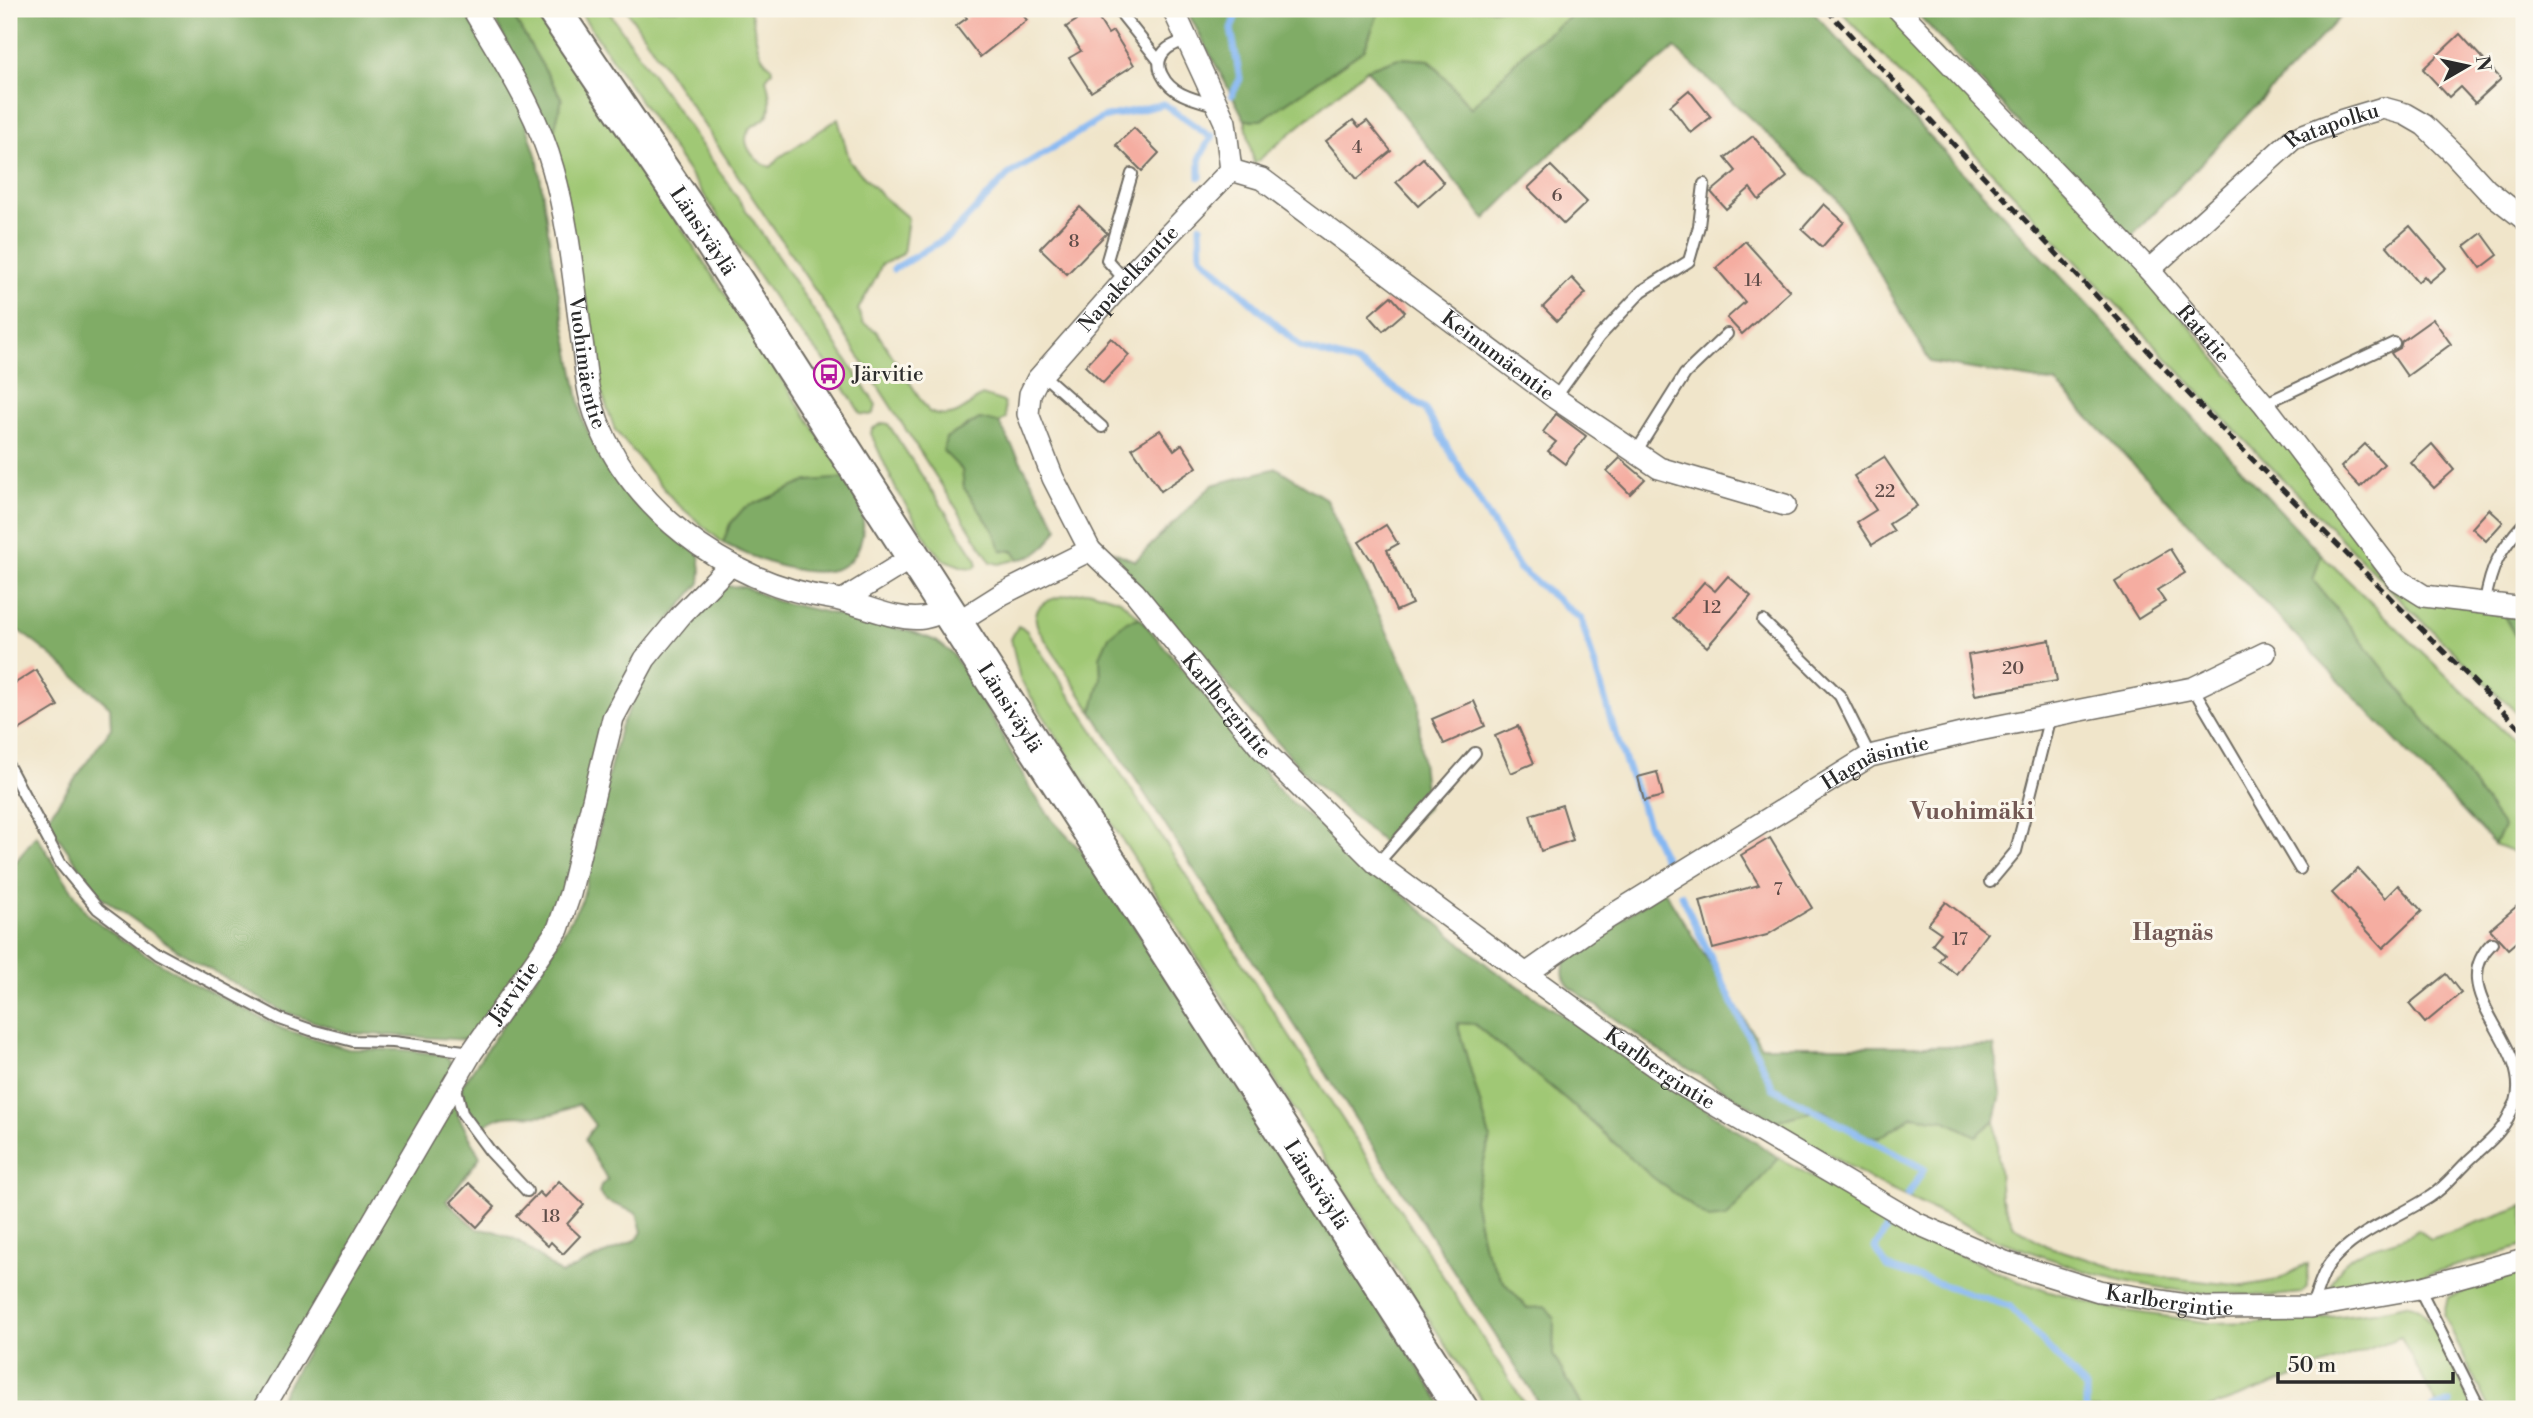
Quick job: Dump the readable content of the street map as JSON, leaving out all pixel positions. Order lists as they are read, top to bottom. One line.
{"streets":{"main road":["Länsiväylä"],"street":["Ratapolku","Napakelkantie","Ratatie","Keinumäentie","Vuohimäentie","Karlbergintie","Hagnäsintie","Järvitie"]},"crossings":[["Ratapolku","Ratatie"],["Länsiväylä","Vuohimäentie"],["Napakelkantie","Keinumäentie"],["Napakelkantie","Karlbergintie"],["Vuohimäentie","Järvitie"],["Karlbergintie","Hagnäsintie"]],"districts":["Vuohimäki","Hagnäs"],"places":{"bus stop":["Järvitie"]},"house_numbers":["4","6","8","14","22","12","20","7","17","18"],"scale_bar":"50 m","north":"right"}
